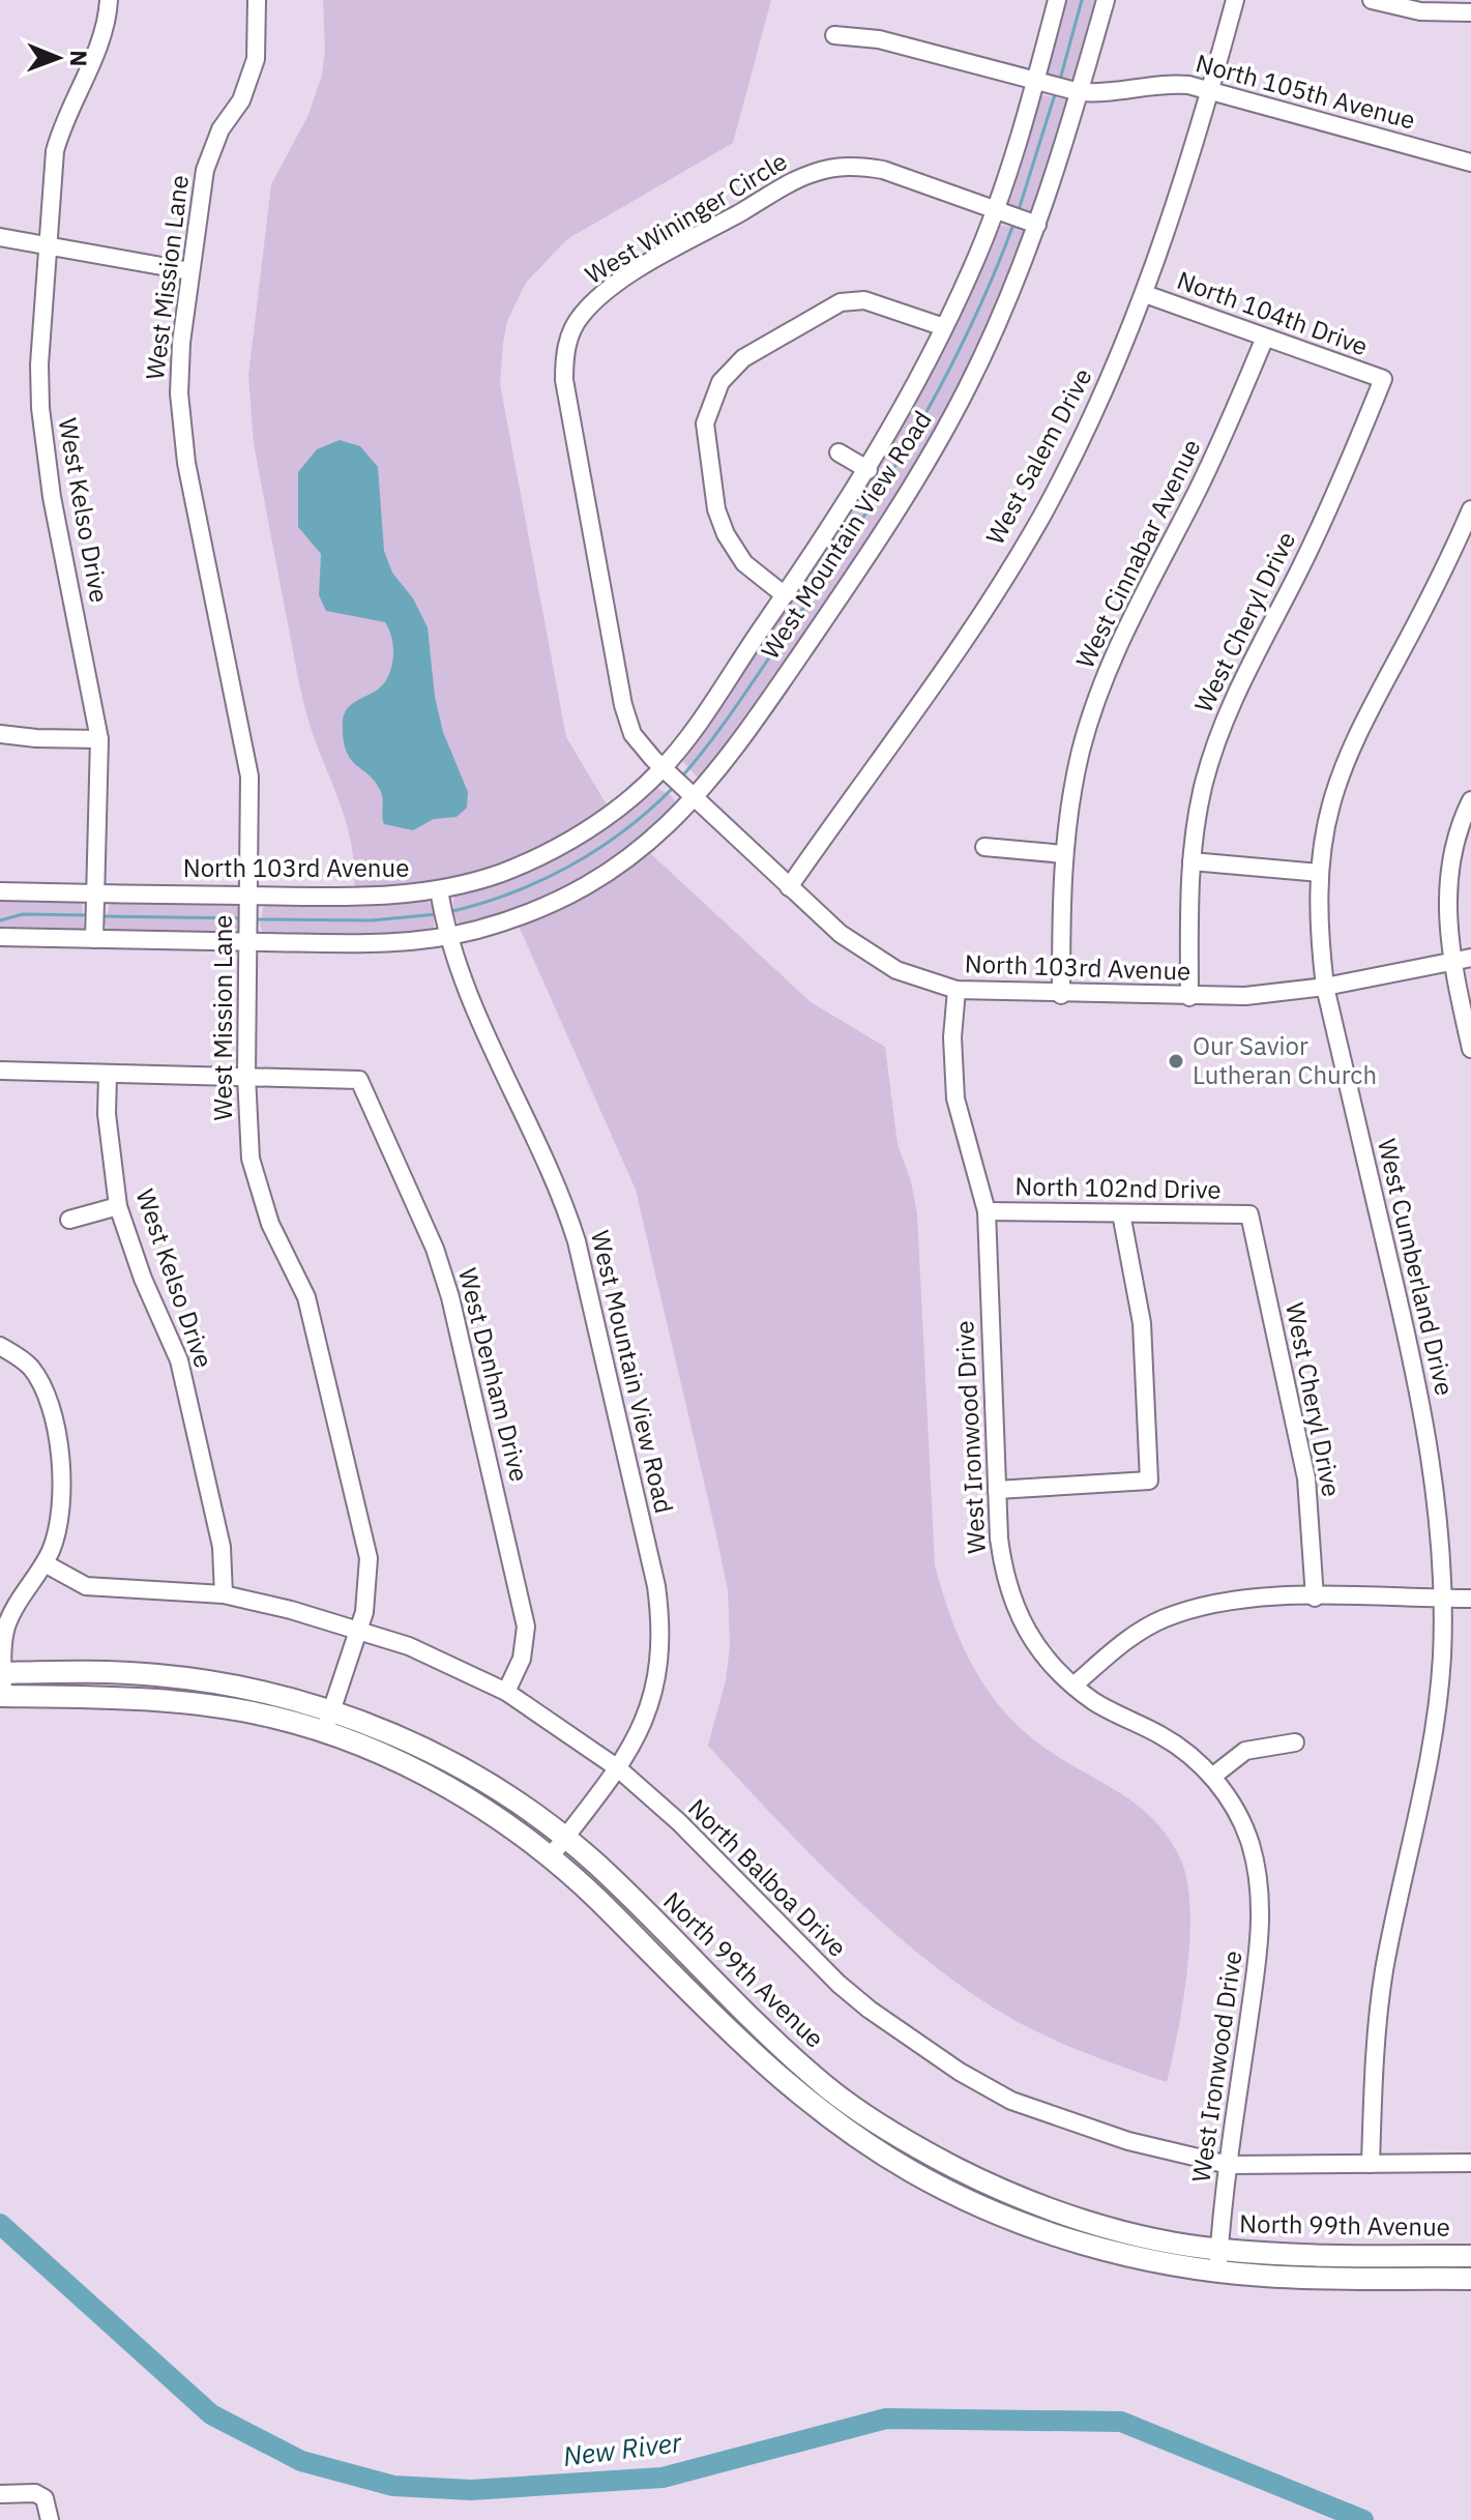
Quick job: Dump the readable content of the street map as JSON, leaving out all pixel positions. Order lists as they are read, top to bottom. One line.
{"streets":{"main road":["North 99th Avenue"],"street":["North 105th Avenue","West Wininger Circle","West Mission Lane","North 104th Drive","West Salem Drive","West Kelso Drive","West Mountain View Road","West Cinnabar Avenue","West Cheryl Drive","North 103rd Avenue","North 102nd Drive","West Cumberland Drive","West Denham Drive","West Ironwood Drive","North Balboa Drive"]},"crossings":[["North 105th Avenue","West Salem Drive"],["North 105th Avenue","West Mountain View Road"],["West Wininger Circle","West Mountain View Road"],["West Wininger Circle","North 103rd Avenue"],["West Mission Lane","North 103rd Avenue"],["West Mission Lane","West Denham Drive"],["West Mission Lane","North Balboa Drive"],["West Mission Lane","North 99th Avenue"],["North 104th Drive","West Salem Drive"],["North 104th Drive","West Cinnabar Avenue"],["North 104th Drive","West Cheryl Drive"],["West Salem Drive","North 103rd Avenue"],["West Kelso Drive","North 103rd Avenue"],["West Kelso Drive","North Balboa Drive"],["West Mountain View Road","North 103rd Avenue"],["West Mountain View Road","North Balboa Drive"],["West Mountain View Road","North 99th Avenue"],["West Cinnabar Avenue","North 103rd Avenue"],["West Cheryl Drive","North 103rd Avenue"],["West Cheryl Drive","North 102nd Drive"],["North 103rd Avenue","West Cumberland Drive"],["North 103rd Avenue","West Ironwood Drive"],["North 102nd Drive","West Ironwood Drive"],["West Cumberland Drive","North Balboa Drive"],["West Denham Drive","North Balboa Drive"],["West Ironwood Drive","North Balboa Drive"],["West Ironwood Drive","North 99th Avenue"]],"water":["New River"],"places":["Our Savior Lutheran Church"],"north":"right"}
